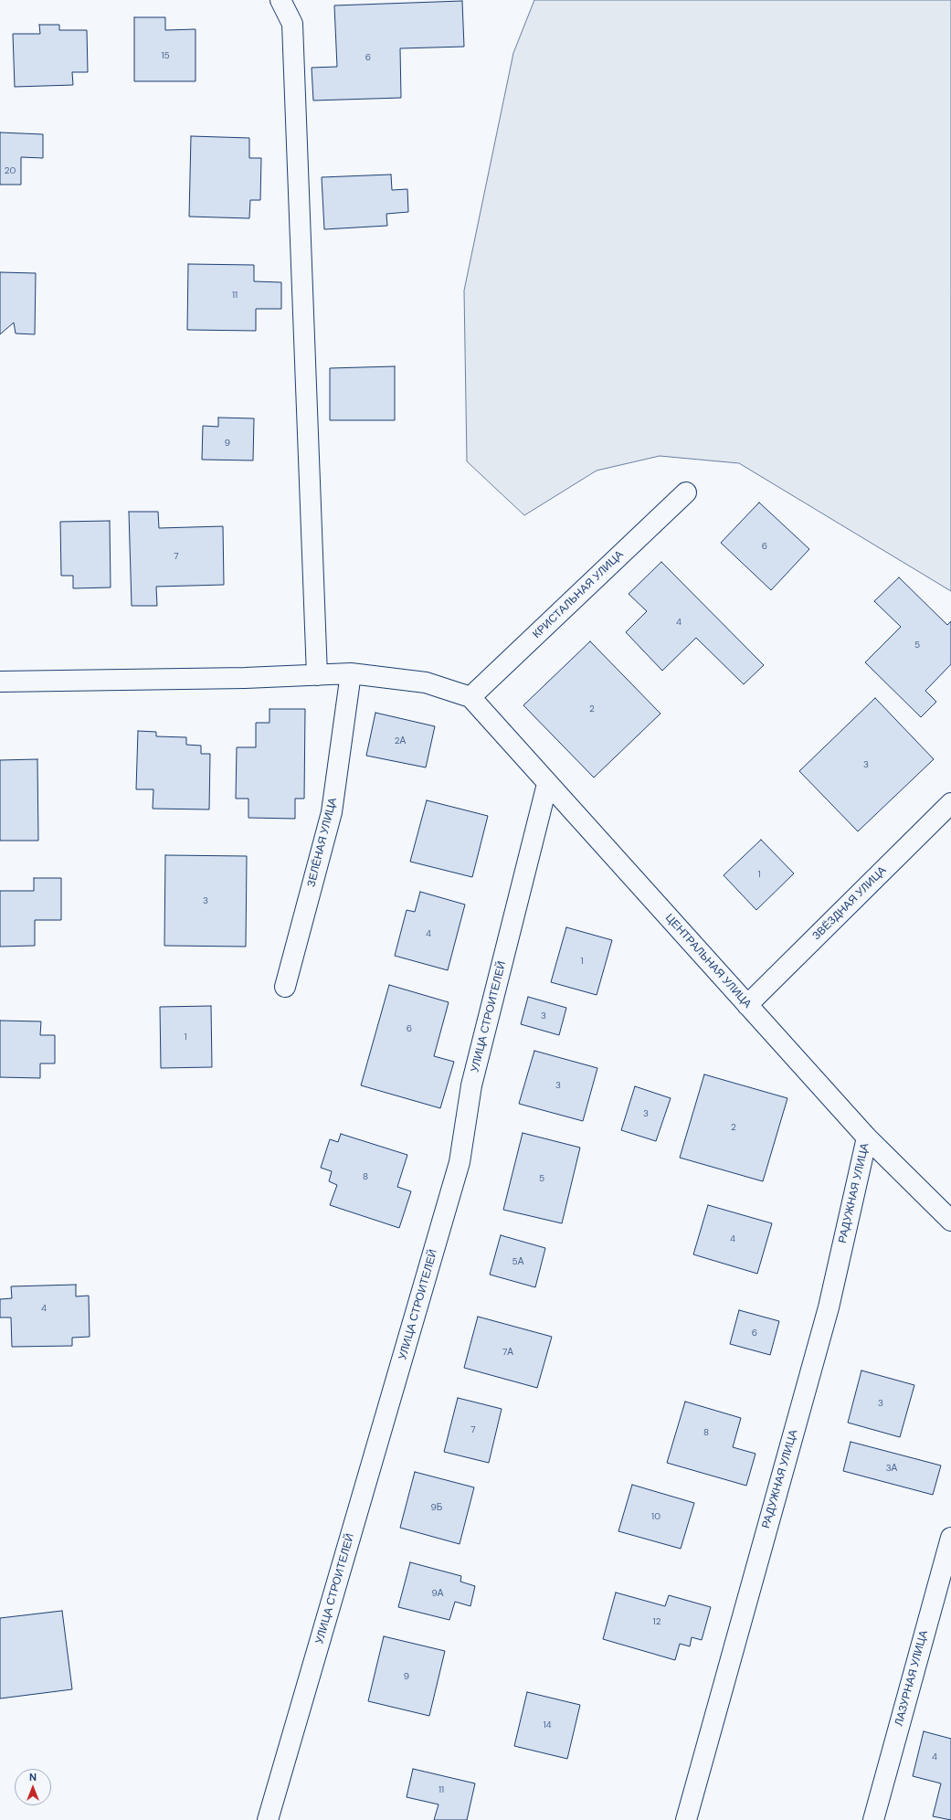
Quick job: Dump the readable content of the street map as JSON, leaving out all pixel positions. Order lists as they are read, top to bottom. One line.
{"streets":{"street":["КРИСТАЛЬНАЯ УЛИЦА","ЗЕЛЁНАЯ УЛИЦА","ЗВЁЗДНАЯ УЛИЦА","ЦЕНТРАЛЬНАЯ УЛИЦА","УЛИЦА СТРОИТЕЛЕЙ","РАДУЖНАЯ УЛИЦА","ЛАЗУРНАЯ УЛИЦА"]},"crossings":[["КРИСТАЛЬНАЯ УЛИЦА","ЦЕНТРАЛЬНАЯ УЛИЦА"],["ЗВЁЗДНАЯ УЛИЦА","ЦЕНТРАЛЬНАЯ УЛИЦА"],["ЦЕНТРАЛЬНАЯ УЛИЦА","УЛИЦА СТРОИТЕЛЕЙ"],["ЦЕНТРАЛЬНАЯ УЛИЦА","РАДУЖНАЯ УЛИЦА"]],"house_numbers":["15","6","20","11","9","6","7","4","5","2","2А","3","1","3","4","1","3","6","1","3","3","2","8","5","4","5А","4","6","7А","3","7","8","3А","9Б","10","9А","12","9","14","4","11"],"north":"top"}
